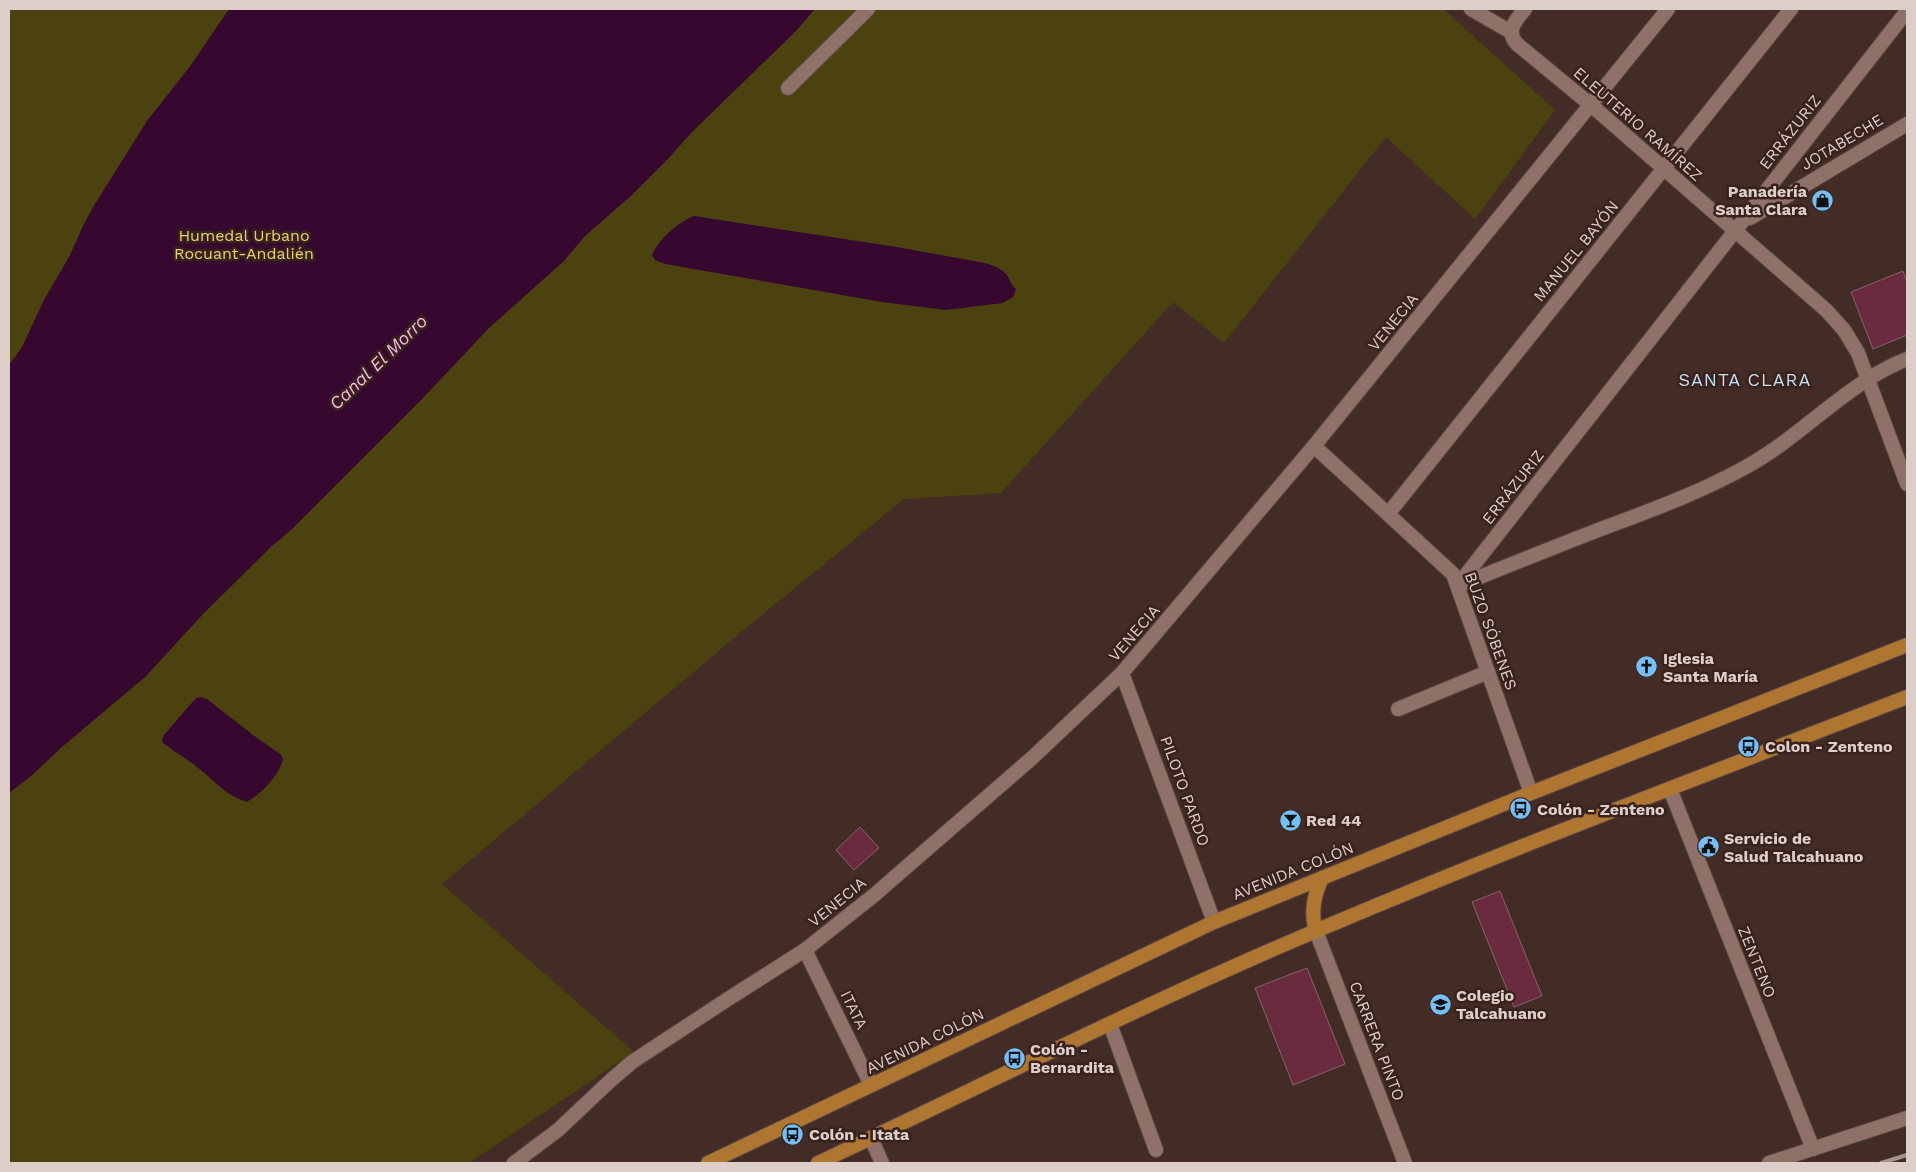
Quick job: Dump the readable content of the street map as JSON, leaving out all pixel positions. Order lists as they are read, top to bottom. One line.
{"streets":{"main road":["AVENIDA COLÓN"],"street":["ELEUTERIO RAMÍREZ","ERRÁZURIZ","JOTABECHE","MANUEL BAYÓN","VENECIA","BUZO SÓBENES","PILOTO PARDO","ZENTENO","ITATA","CARRERA PINTO"]},"crossings":[["ELEUTERIO RAMÍREZ","ERRÁZURIZ"],["ELEUTERIO RAMÍREZ","JOTABECHE"],["ELEUTERIO RAMÍREZ","MANUEL BAYÓN"],["ELEUTERIO RAMÍREZ","VENECIA"],["ERRÁZURIZ","JOTABECHE"],["ERRÁZURIZ","BUZO SÓBENES"],["MANUEL BAYÓN","BUZO SÓBENES"],["VENECIA","BUZO SÓBENES"],["VENECIA","PILOTO PARDO"],["VENECIA","ITATA"],["BUZO SÓBENES","AVENIDA COLÓN"],["PILOTO PARDO","AVENIDA COLÓN"],["AVENIDA COLÓN","ITATA"]],"districts":["SANTA CLARA"],"water":["Canal El Morro"],"parks":["Humedal Urbano Rocuant-Andalién"],"places":{"shop":["Panadería Santa Clara"],"church":["Iglesia Santa María"],"bus stop":["Colon - Zenteno","Colón - Zenteno","Colón - Bernardita","Colón - Itata"],"bar":["Red 44"],"public building":["Servicio de Salud Talcahuano"],"school or university":["Colegio Talcahuano"]}}
